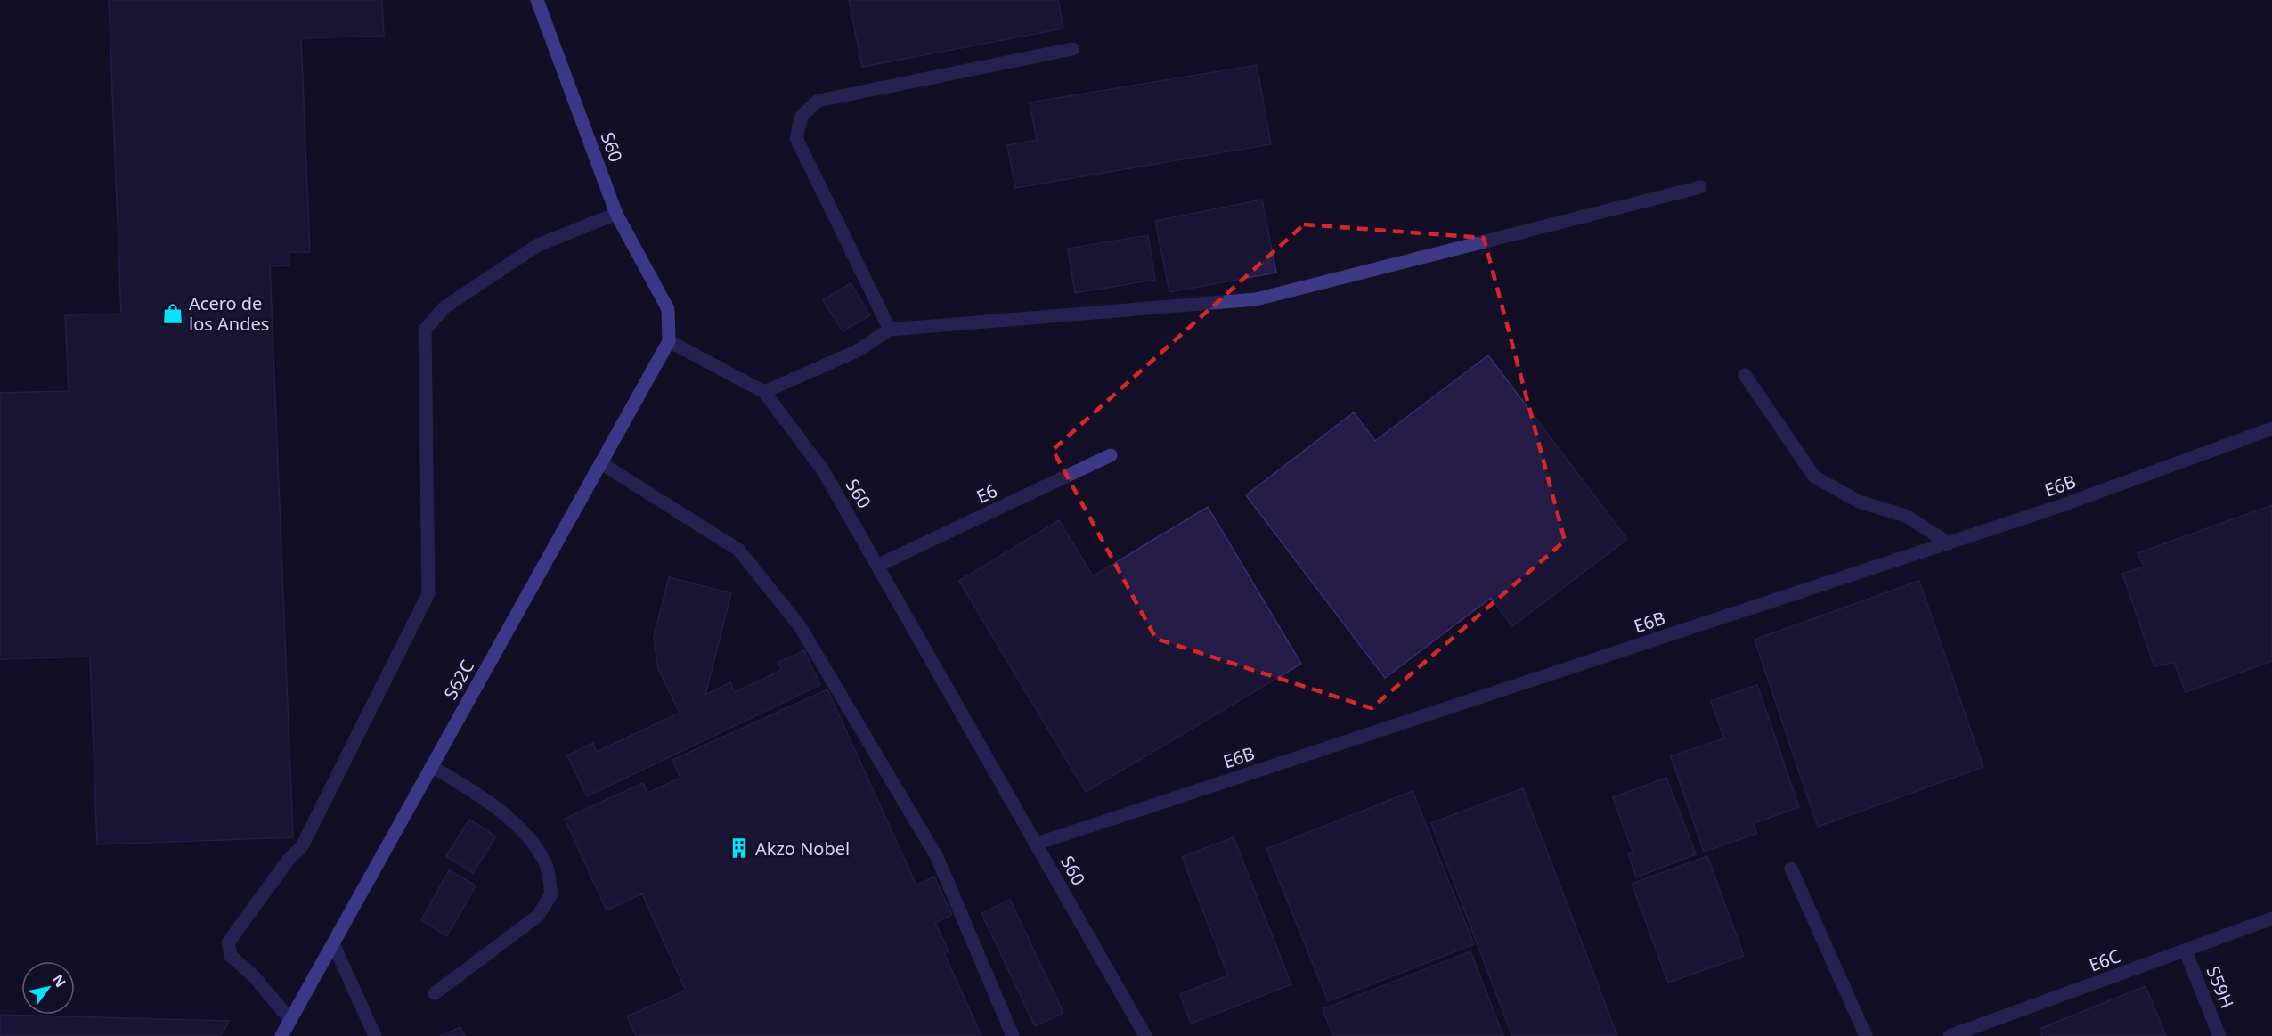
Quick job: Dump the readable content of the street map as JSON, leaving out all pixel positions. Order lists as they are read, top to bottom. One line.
{"streets":{"main road":["S60","S62C"],"street":["E6B","E6","E6C","S59H"]},"crossings":[["S60","E6B"],["S60","E6"],["S60","S62C"],["E6C","S59H"]],"places":{"shop":["Acero de los Andes"],"building":["Akzo Nobel"]},"north":"top right"}
